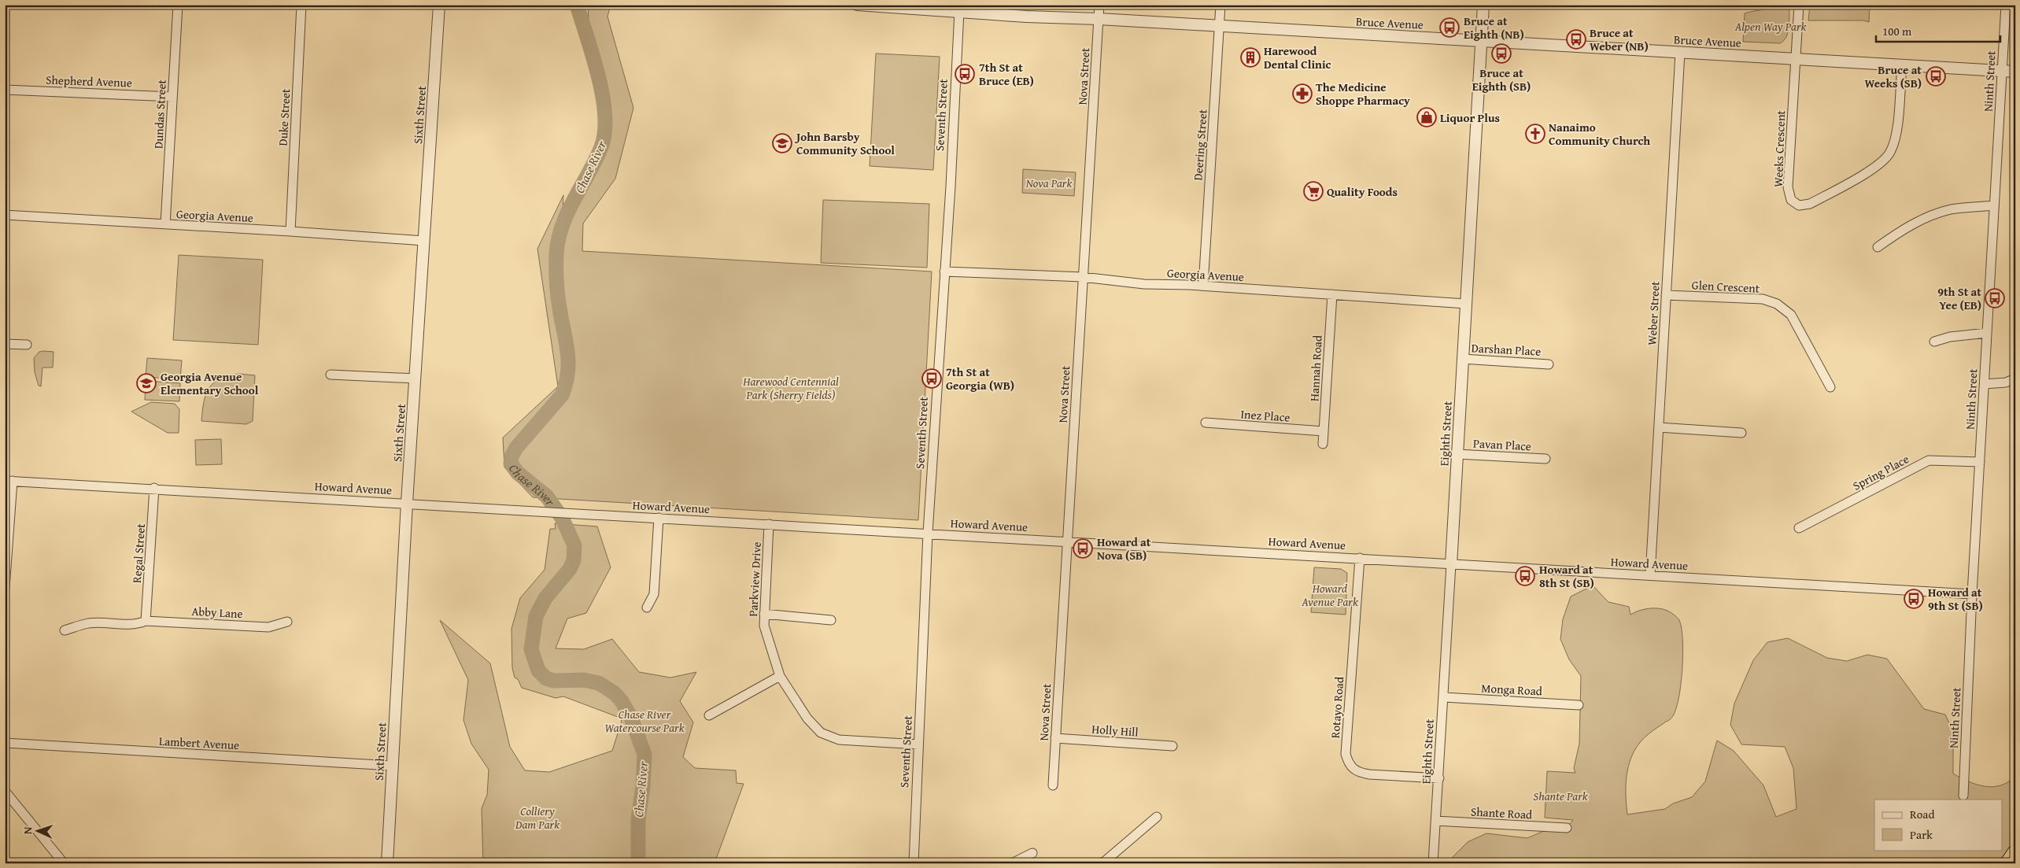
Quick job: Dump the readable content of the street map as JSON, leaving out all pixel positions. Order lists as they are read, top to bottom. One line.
{"streets":{"street":["Bruce Avenue","Nova Street","Shepherd Avenue","Ninth Street","Dundas Street","Sixth Street","Seventh Street","Duke Street","Deering Street","Weeks Crescent","Georgia Avenue","Glen Crescent","Weber Street","Darshan Place","Hannah Road","Inez Place","Eighth Street","Pavan Place","Spring Place","Howard Avenue","Regal Street","Parkview Drive","Abby Lane","Monga Road","Rotayo Road","Holly Hill","Lambert Avenue","Shante Road"]},"crossings":[["Bruce Avenue","Nova Street"],["Bruce Avenue","Ninth Street"],["Bruce Avenue","Seventh Street"],["Bruce Avenue","Deering Street"],["Bruce Avenue","Weeks Crescent"],["Bruce Avenue","Weber Street"],["Bruce Avenue","Eighth Street"],["Nova Street","Georgia Avenue"],["Nova Street","Howard Avenue"],["Nova Street","Holly Hill"],["Shepherd Avenue","Dundas Street"],["Ninth Street","Spring Place"],["Ninth Street","Howard Avenue"],["Dundas Street","Georgia Avenue"],["Sixth Street","Georgia Avenue"],["Sixth Street","Howard Avenue"],["Sixth Street","Lambert Avenue"],["Seventh Street","Georgia Avenue"],["Seventh Street","Howard Avenue"],["Seventh Street","Parkview Drive"],["Duke Street","Georgia Avenue"],["Deering Street","Georgia Avenue"],["Georgia Avenue","Hannah Road"],["Georgia Avenue","Eighth Street"],["Glen Crescent","Weber Street"],["Weber Street","Howard Avenue"],["Darshan Place","Eighth Street"],["Hannah Road","Inez Place"],["Eighth Street","Pavan Place"],["Eighth Street","Howard Avenue"],["Eighth Street","Monga Road"],["Eighth Street","Rotayo Road"],["Eighth Street","Shante Road"],["Howard Avenue","Regal Street"],["Howard Avenue","Parkview Drive"],["Howard Avenue","Rotayo Road"],["Regal Street","Abby Lane"]],"water":["Chase River"],"parks":["Alpen Way Park","Nova Park","Harewood Centennial Park (Sherry Fields)","Howard Avenue Park","Chase River Watercourse Park","Shante Park","Colliery Dam Park"],"places":{"bus stop":["Bruce at Eighth (NB)","Bruce at Weber (NB)","Bruce at Eighth (SB)","7th St at Bruce (EB)","Bruce at Weeks (SB)","9th St at Yee (EB)","7th St at Georgia (WB)","Howard at Nova (SB)","Howard at 8th St (SB)","Howard at 9th St (SB)"],"building":["Harewood Dental Clinic"],"pharmacy":["The Medicine Shoppe Pharmacy"],"shop":["Liquor Plus"],"church":["Nanaimo Community Church"],"school or university":["John Barsby Community School","Georgia Avenue Elementary School"],"supermarket":["Quality Foods"]},"legend":["Road","Park"],"scale_bar":"100 m","north":"left"}
